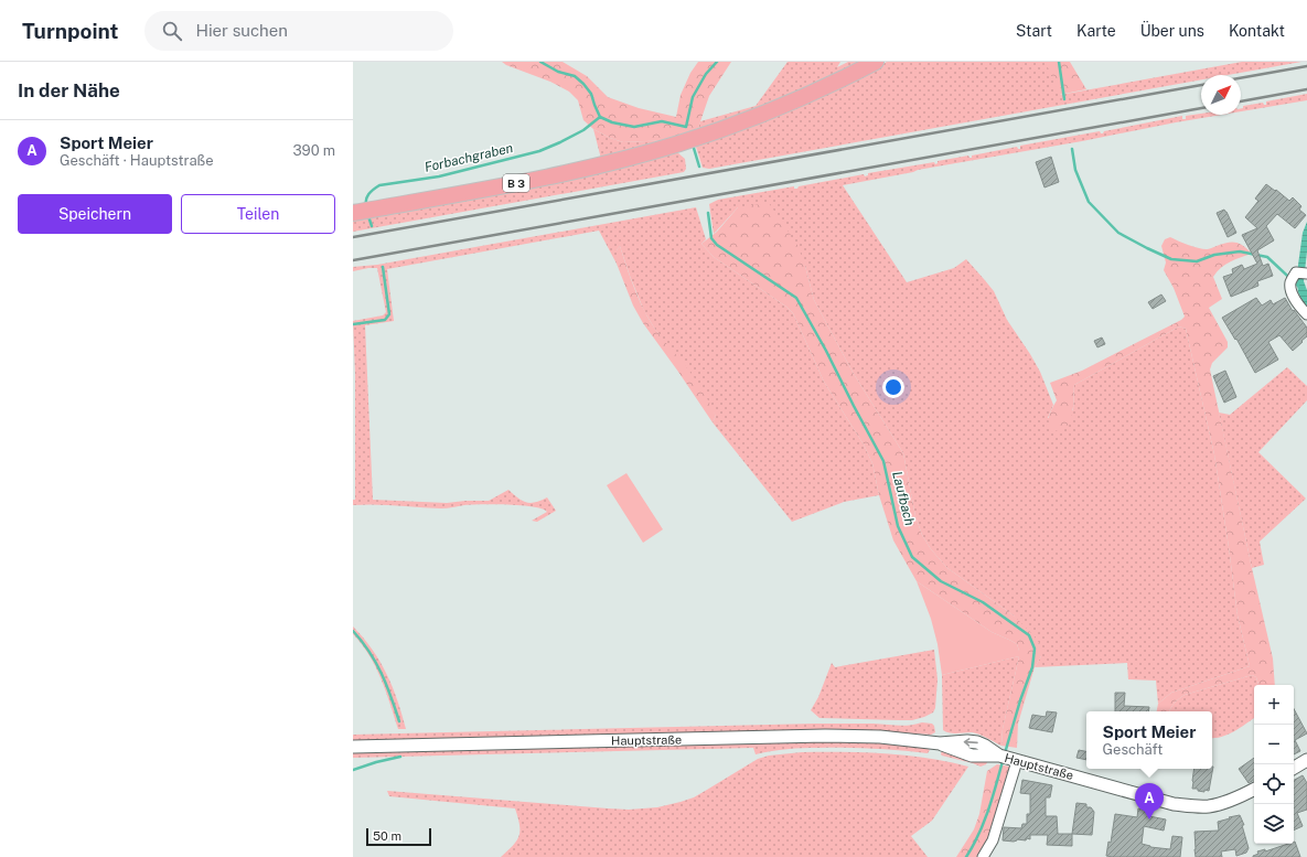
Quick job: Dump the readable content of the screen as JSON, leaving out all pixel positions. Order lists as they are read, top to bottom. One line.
{"streets":{"main road":["B 3"],"street":["Hauptstraße"]},"water":["Forbachgraben","Laufbach"],"scale_bar":"50 m","north":"top right","page":{"header":"Turnpoint","search":"Hier suchen","nav":["Start","Karte","Über uns","Kontakt"],"heading":"In der Nähe","list":[{"mark":"A","name":"Sport Meier","note":"Geschäft · Hauptstraße","value":"390 m"}],"buttons":["Speichern","Teilen"],"map_buttons":["+","−"],"popup":["Sport Meier","Geschäft"],"pins":"A","scale":"50 m"}}
